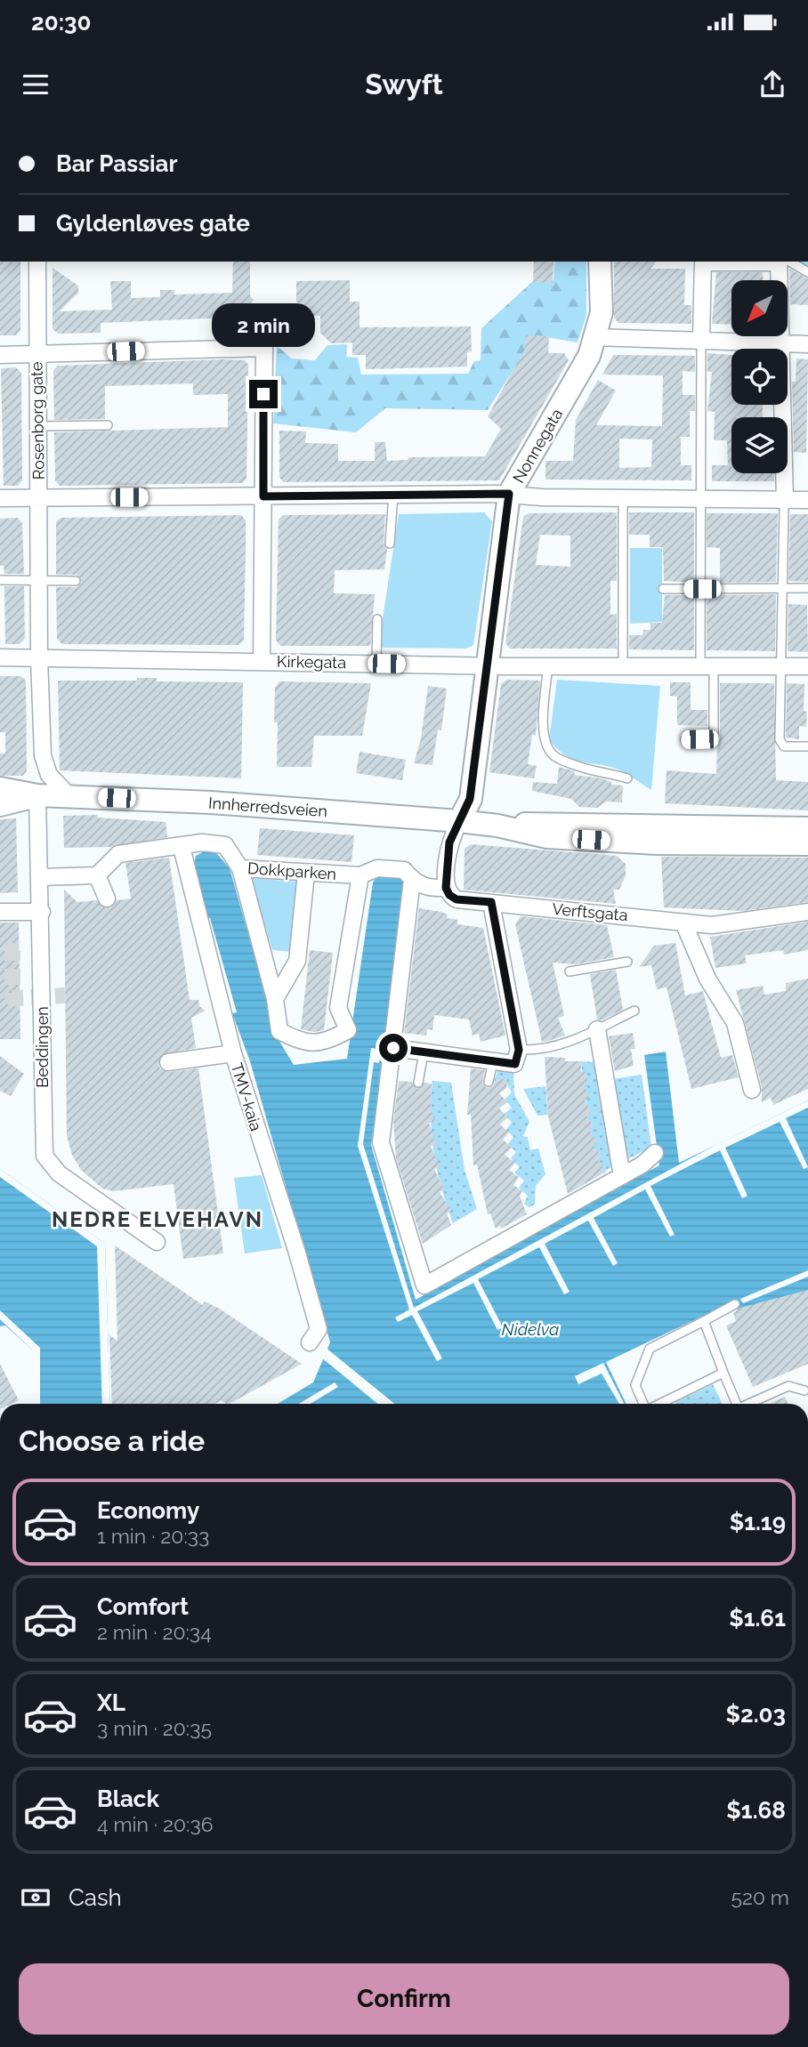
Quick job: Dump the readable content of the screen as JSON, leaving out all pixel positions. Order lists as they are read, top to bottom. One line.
{"streets":{"main road":["Nonnegata","Innherredsveien"],"street":["Rosenborg gate","Kirkegata","Dokkparken","Verftsgata","Beddingen","TMV-kaia"]},"crossings":[["Rosenborg gate","Kirkegata"],["Rosenborg gate","Innherredsveien"],["Nonnegata","Kirkegata"],["Nonnegata","Innherredsveien"],["Innherredsveien","Beddingen"],["Dokkparken","Verftsgata"],["Dokkparken","TMV-kaia"]],"districts":["NEDRE ELVEHAVN"],"water":["Nidelva"],"north":"bottom left","page":{"status":"20:30","header":"Swyft","banner":["Bar Passiar","Gyldenløves gate"],"bubble":"2 min","heading":"Choose a ride","list":[{"name":"Economy","note":"1 min · 20:33","value":"$1.19"},{"name":"Comfort","note":"2 min · 20:34","value":"$1.61"},{"name":"XL","note":"3 min · 20:35","value":"$2.03"},{"name":"Black","note":"4 min · 20:36","value":"$1.68"}],"pay":["Cash","520 m"],"buttons":"Confirm"}}
